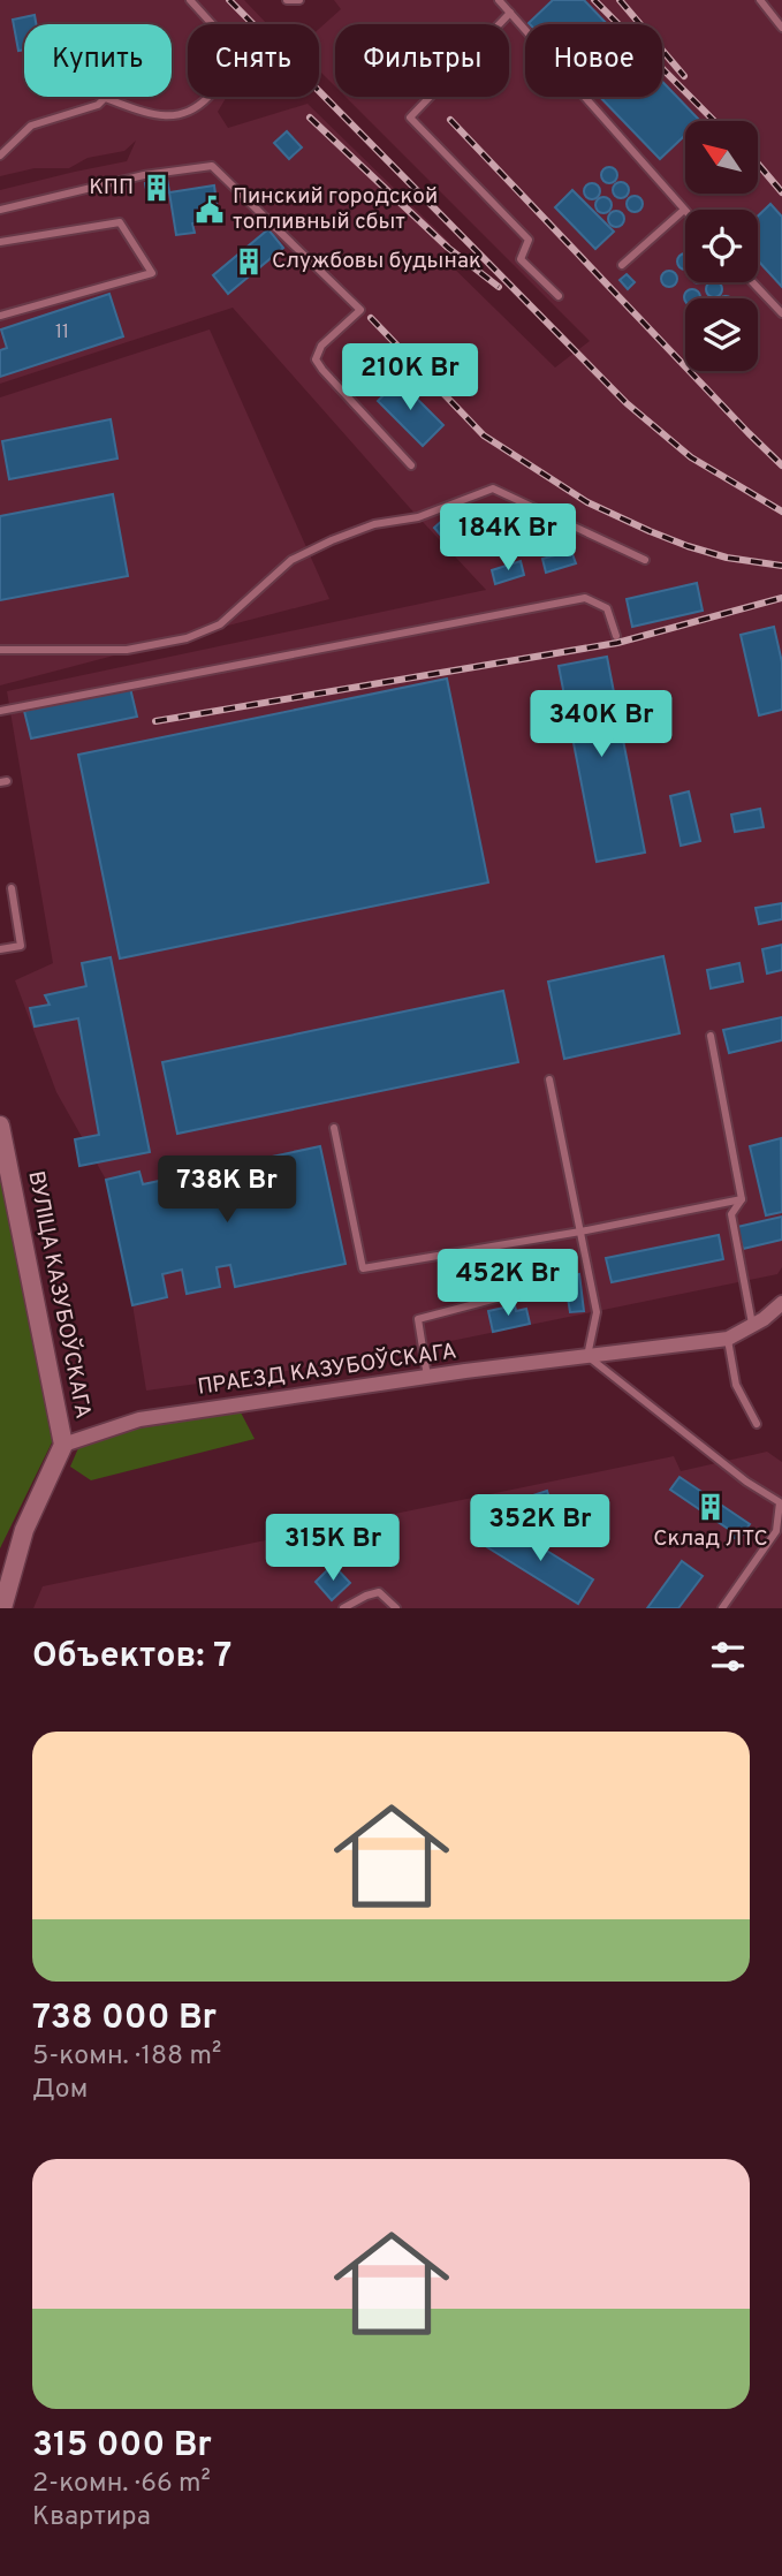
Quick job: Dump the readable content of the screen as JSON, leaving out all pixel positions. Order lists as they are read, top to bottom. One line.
{"streets":{"street":["ВУЛІЦА КАЗУБОЎСКАГА","ПРАЕЗД КАЗУБОЎСКАГА"]},"crossings":[["ВУЛІЦА КАЗУБОЎСКАГА","ПРАЕЗД КАЗУБОЎСКАГА"]],"places":{"building":["КПП","Службовы будынак","Склад ЛТС"],"public building":["Пинский городской топливный сбыт"]},"house_numbers":["11"],"north":"top left","page":{"chip":["Купить","Снять","Фильтры","Новое"],"price":["210K Br","184K Br","340K Br","738K Br","452K Br","352K Br","315K Br"],"heading":"Объектов: 7","list":[{"name":"738 000 Br","note":"5-комн. · 188 m² · Дом"},{"name":"315 000 Br","note":"2-комн. · 66 m² · Квартира"}]}}
